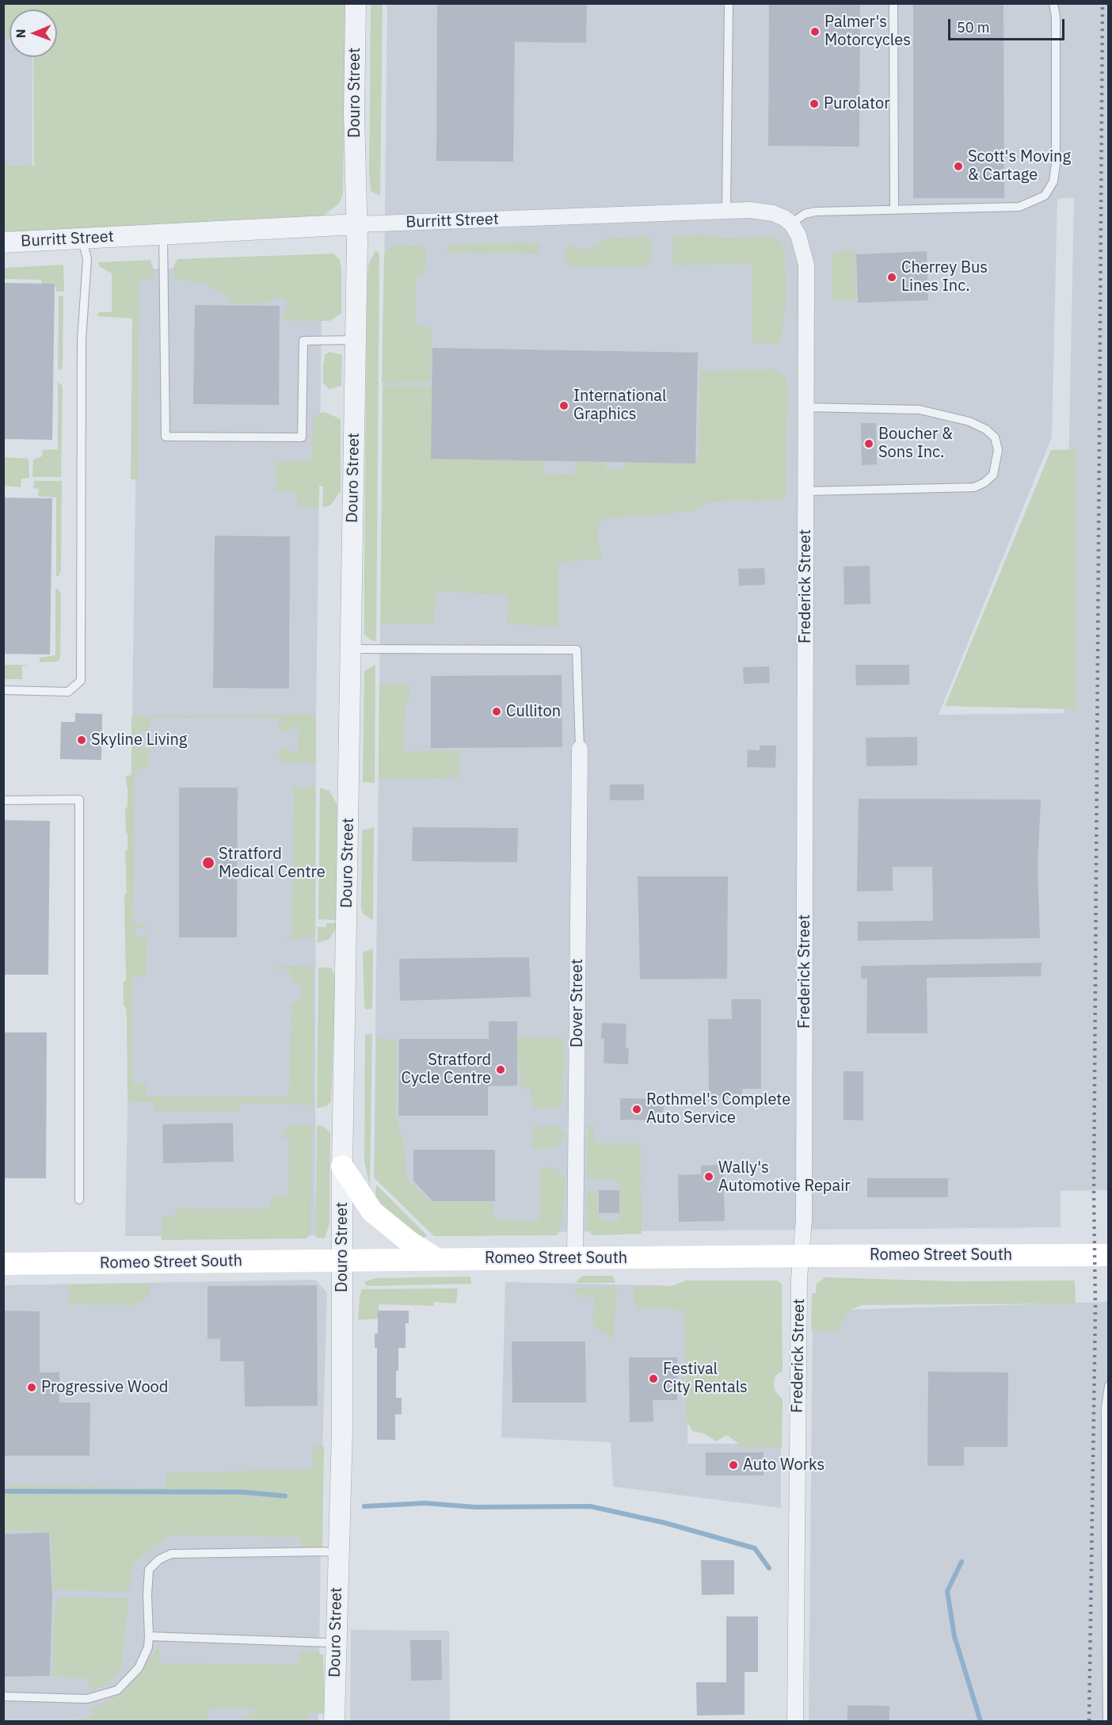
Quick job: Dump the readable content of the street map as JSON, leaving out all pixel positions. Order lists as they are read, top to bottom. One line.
{"streets":{"main road":["Romeo Street South"],"street":["Douro Street","Burritt Street","Frederick Street","Dover Street"]},"crossings":[["Douro Street","Burritt Street"],["Douro Street","Romeo Street South"],["Burritt Street","Frederick Street"],["Frederick Street","Romeo Street South"],["Dover Street","Romeo Street South"]],"places":["Palmer's Motorcycles","Purolator","Scott's Moving & Cartage","Cherrey Bus Lines Inc.","International Graphics","Boucher & Sons Inc.","Culliton","Skyline Living","Stratford Medical Centre","Stratford Cycle Centre","Rothmel's Complete Auto Service","Wally's Automotive Repair","Festival City Rentals","Progressive Wood","Auto Works"],"scale_bar":"50 m","north":"left"}
